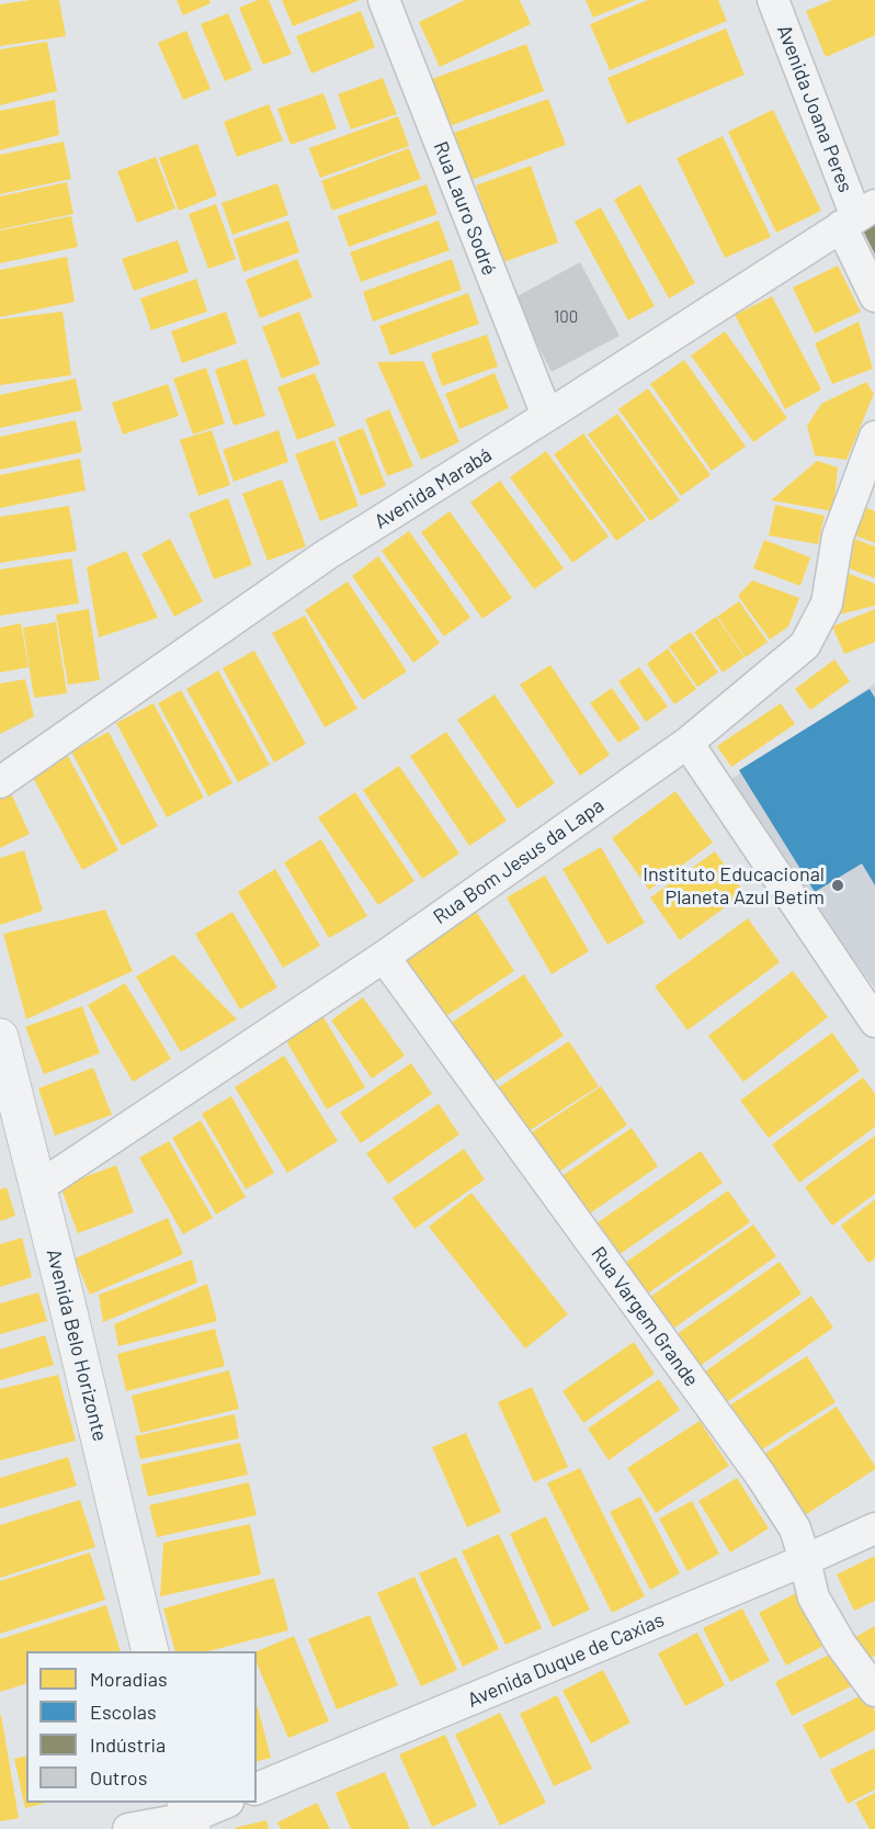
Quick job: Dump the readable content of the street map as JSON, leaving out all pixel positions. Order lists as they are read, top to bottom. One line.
{"streets":{"street":["Avenida Joana Peres","Rua Lauro Sodré","Avenida Marabá","Rua Bom Jesus da Lapa","Rua Vargem Grande","Avenida Belo Horizonte","Avenida Duque de Caxias"]},"crossings":[["Avenida Joana Peres","Avenida Marabá"],["Rua Lauro Sodré","Avenida Marabá"],["Rua Bom Jesus da Lapa","Rua Vargem Grande"],["Rua Bom Jesus da Lapa","Avenida Belo Horizonte"],["Rua Vargem Grande","Avenida Duque de Caxias"]],"places":["Instituto Educacional Planeta Azul Betim"],"house_numbers":["100"],"legend":["Moradias","Escolas","Indústria","Outros"]}
